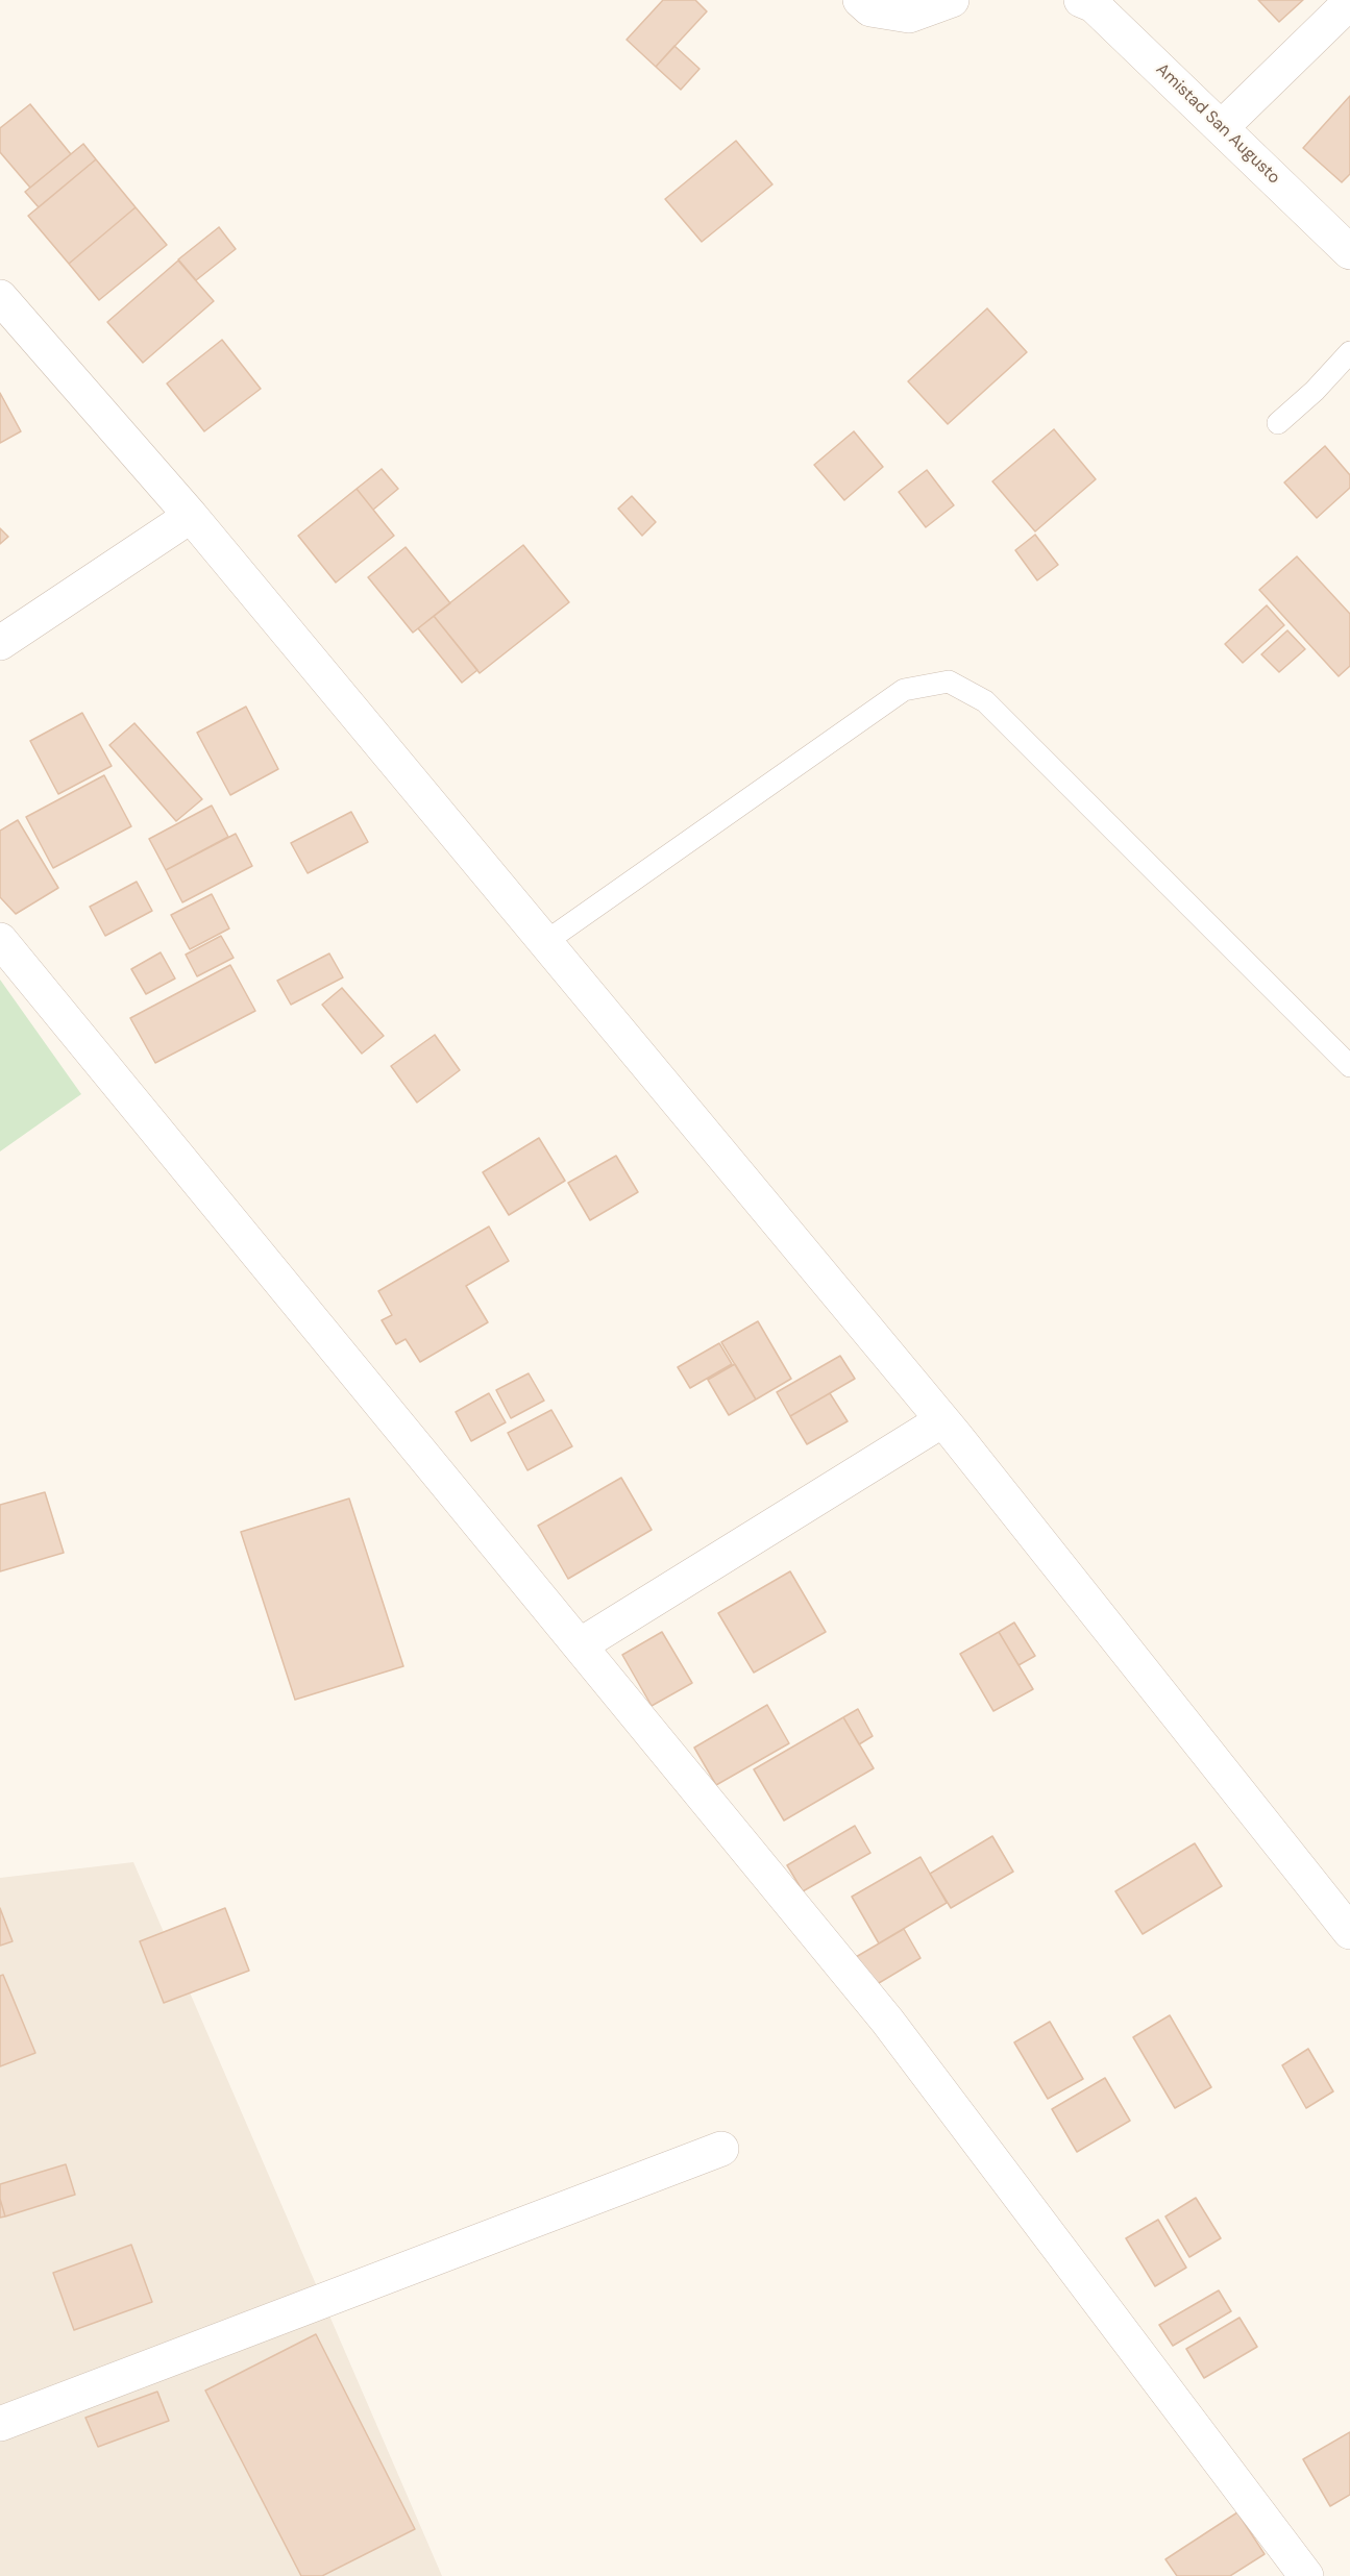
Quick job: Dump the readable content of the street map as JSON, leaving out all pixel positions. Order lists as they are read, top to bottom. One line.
{"streets":{"street":["Amistad San Augusto"]}}
